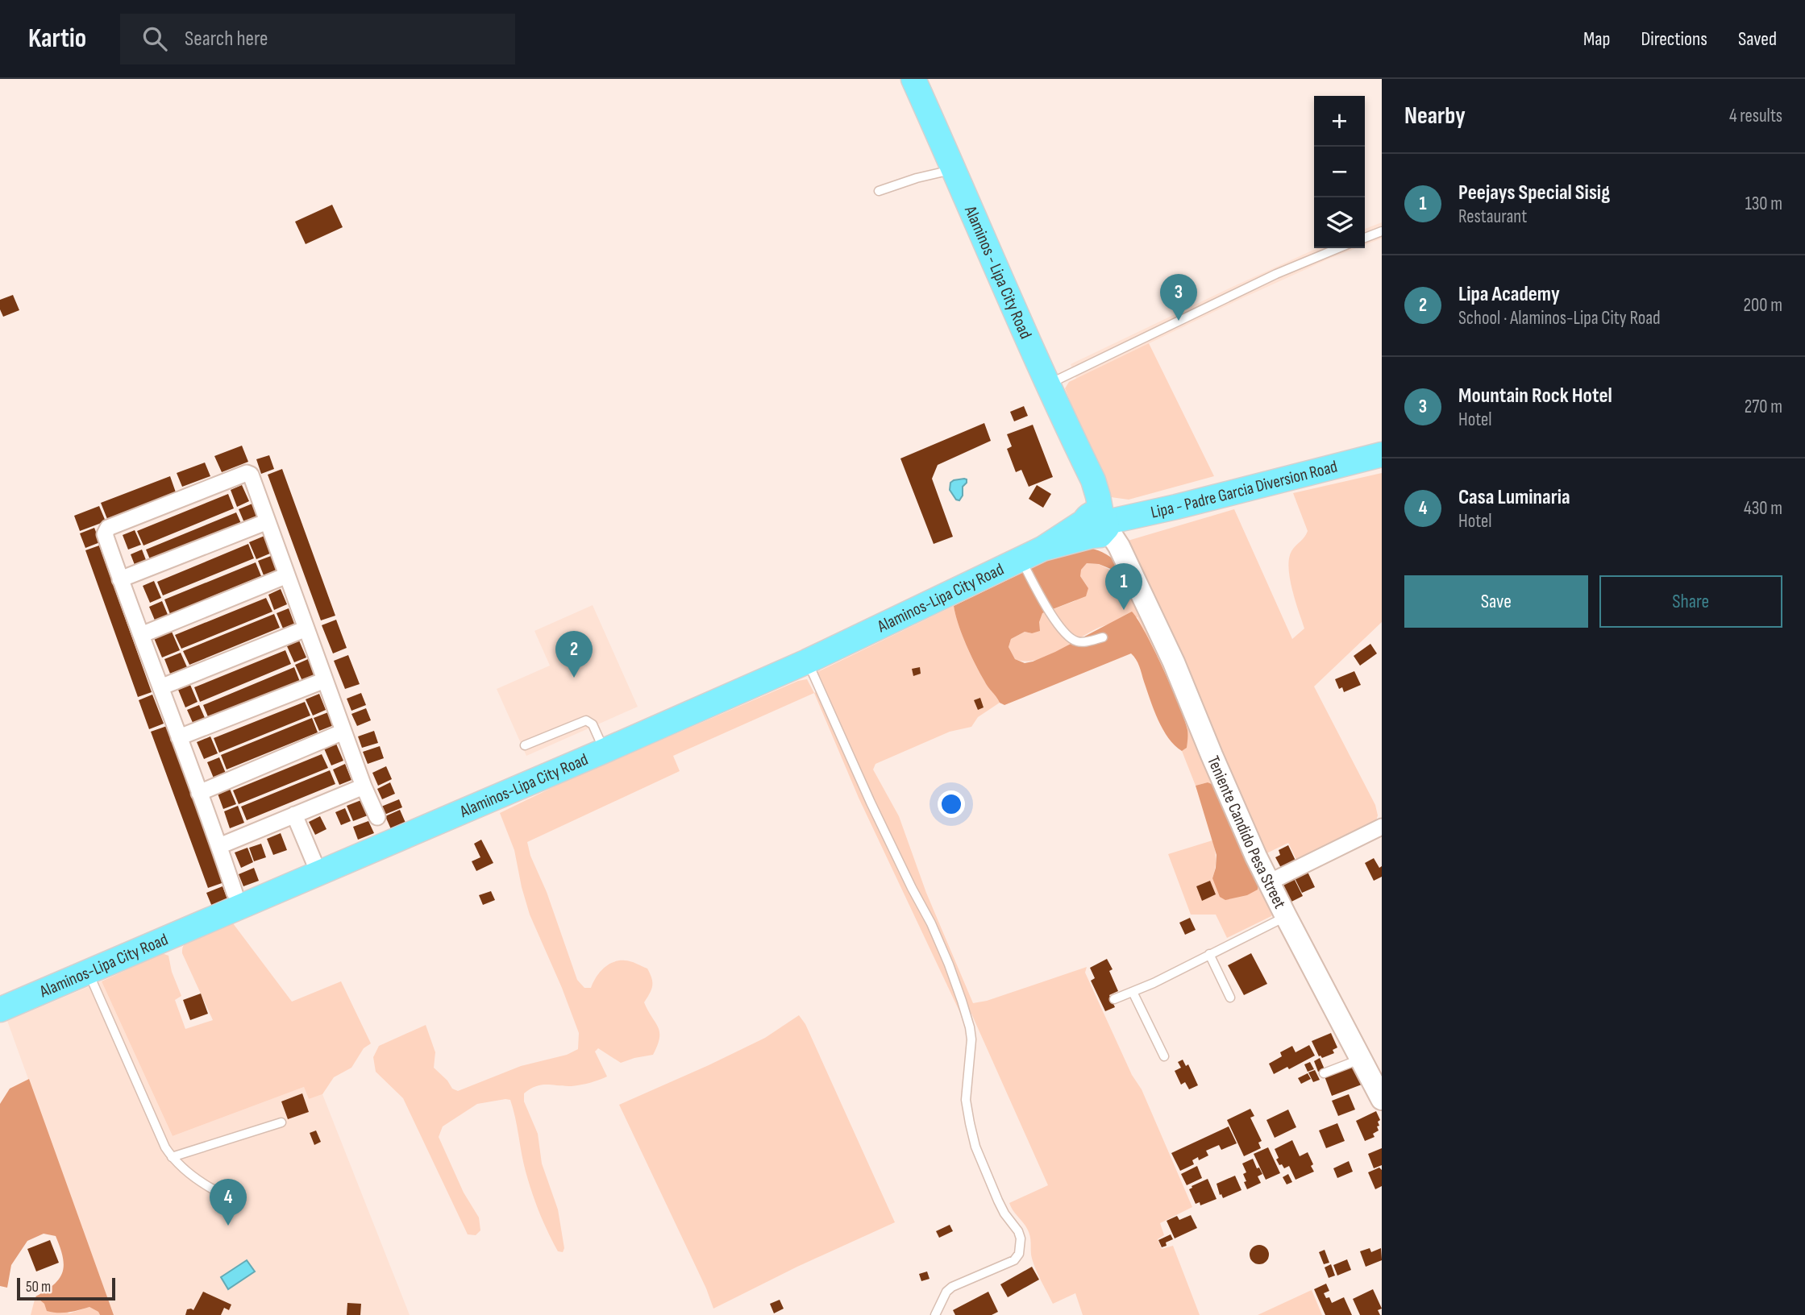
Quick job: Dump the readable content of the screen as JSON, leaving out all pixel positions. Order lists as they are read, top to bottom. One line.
{"streets":{"main road":["Alaminos - Lipa City Road","Lipa - Padre Garcia Diversion Road","Alaminos-Lipa City Road"],"street":["Teniente Candido Pesa Street"]},"crossings":[["Alaminos - Lipa City Road","Lipa - Padre Garcia Diversion Road"],["Alaminos - Lipa City Road","Alaminos-Lipa City Road"],["Alaminos - Lipa City Road","Teniente Candido Pesa Street"],["Lipa - Padre Garcia Diversion Road","Alaminos-Lipa City Road"],["Lipa - Padre Garcia Diversion Road","Teniente Candido Pesa Street"],["Alaminos-Lipa City Road","Teniente Candido Pesa Street"]],"scale_bar":"50 m","page":{"header":"Kartio","search":"Search here","nav":["Map","Directions","Saved"],"heading":["Nearby","4 results"],"map_buttons":["+","−"],"list":[{"mark":"1","name":"Peejays Special Sisig","note":"Restaurant","value":"130 m"},{"mark":"2","name":"Lipa Academy","note":"School · Alaminos-Lipa City Road","value":"200 m"},{"mark":"3","name":"Mountain Rock Hotel","note":"Hotel","value":"270 m"},{"mark":"4","name":"Casa Luminaria","note":"Hotel","value":"430 m"}],"pins":["3","1","2","4"],"buttons":["Save","Share"],"scale":"50 m"}}
